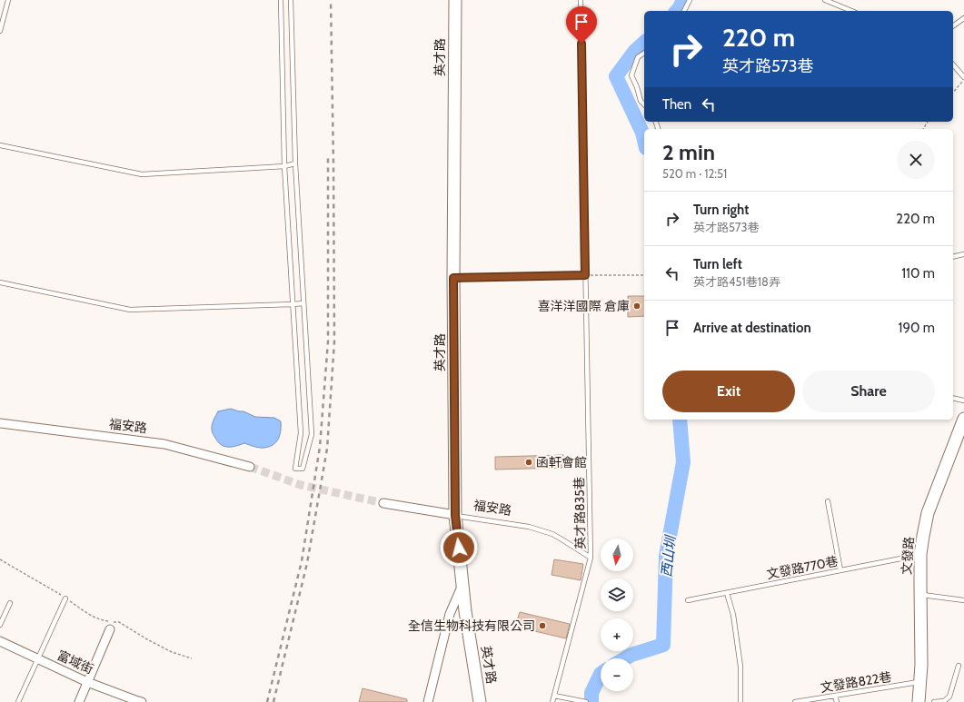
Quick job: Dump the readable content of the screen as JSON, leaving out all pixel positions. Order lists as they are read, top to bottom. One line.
{"streets":{"street":["英才路","福安路","文發路","富域街"],"lane":["英才路835巷","文發路770巷","文發路822巷"]},"crossings":[["英才路","福安路"],["福安路","英才路835巷"],["文發路","文發路770巷"],["文發路","文發路822巷"]],"water":["西山圳"],"places":["喜洋洋國際 倉庫","函軒會館","全信生物科技有限公司"],"north":"bottom","page":{"turn":["220 m","英才路573巷"],"then":"Then","heading":["2 min","520 m · 12:51"],"list":[{"name":"Turn right","note":"英才路573巷","value":"220 m"},{"name":"Turn left","note":"英才路451巷18弄","value":"110 m"},{"name":"Arrive at destination","value":"190 m"}],"buttons":["Exit","Share"],"map_buttons":["+","−"]}}
